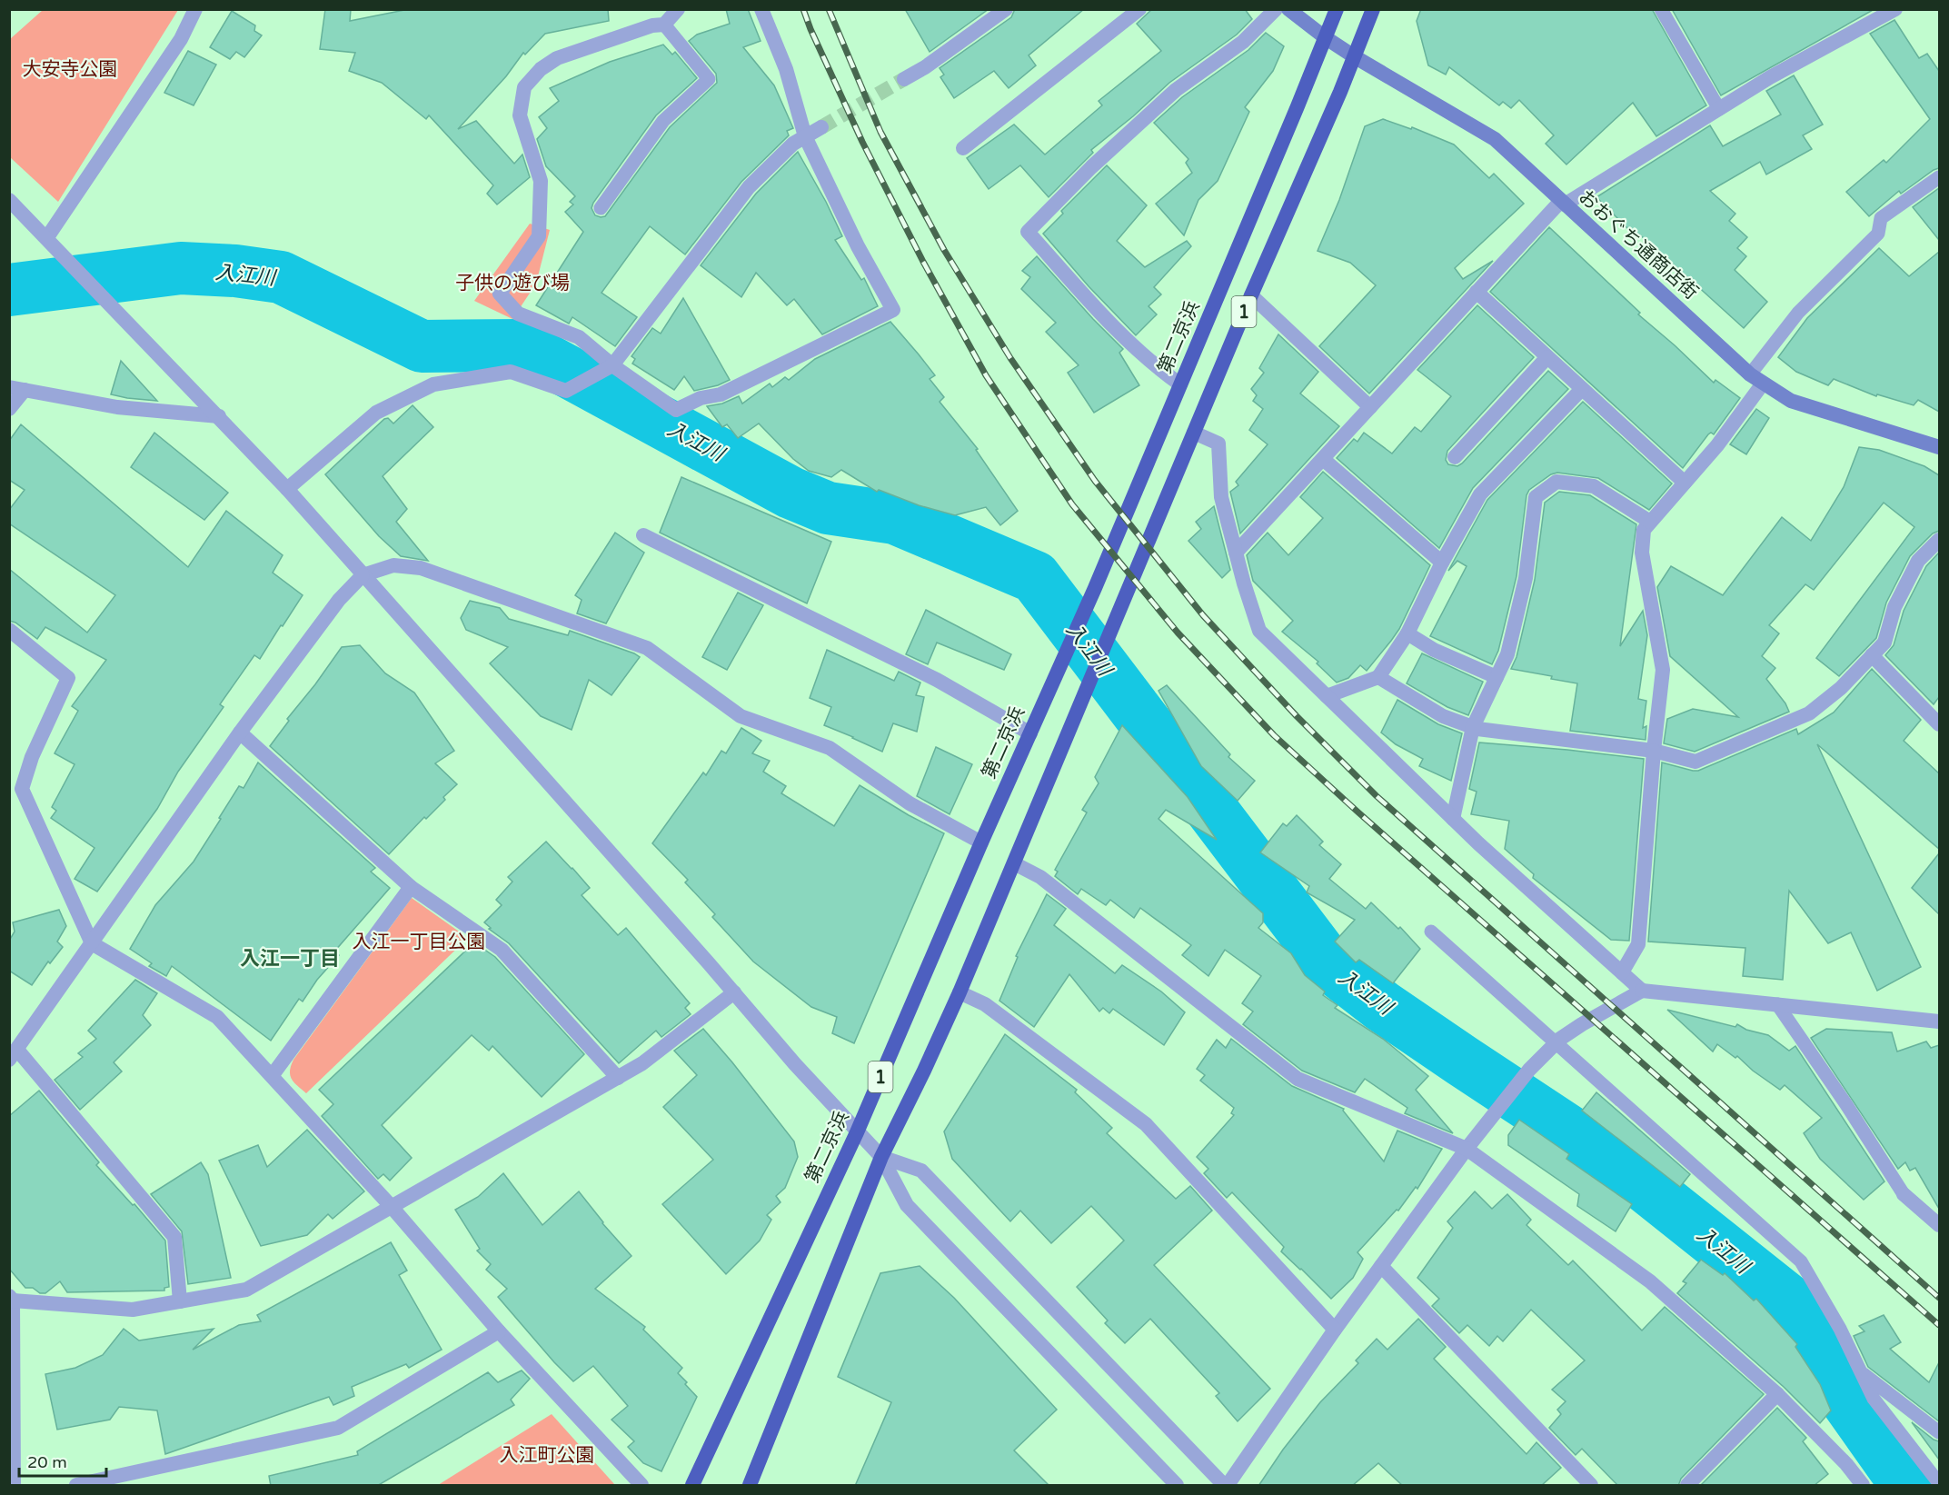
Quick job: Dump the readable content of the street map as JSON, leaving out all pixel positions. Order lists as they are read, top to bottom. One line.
{"streets":{"highway":["1","第二京浜"],"main road":["おおぐち通商店街"]},"crossings":[["おおぐち通商店街","1"],["おおぐち通商店街","第二京浜"]],"districts":["入江一丁目"],"water":["入江川"],"parks":["大安寺公園","子供の遊び場","入江一丁目公園","入江町公園"],"scale_bar":"20 m"}
